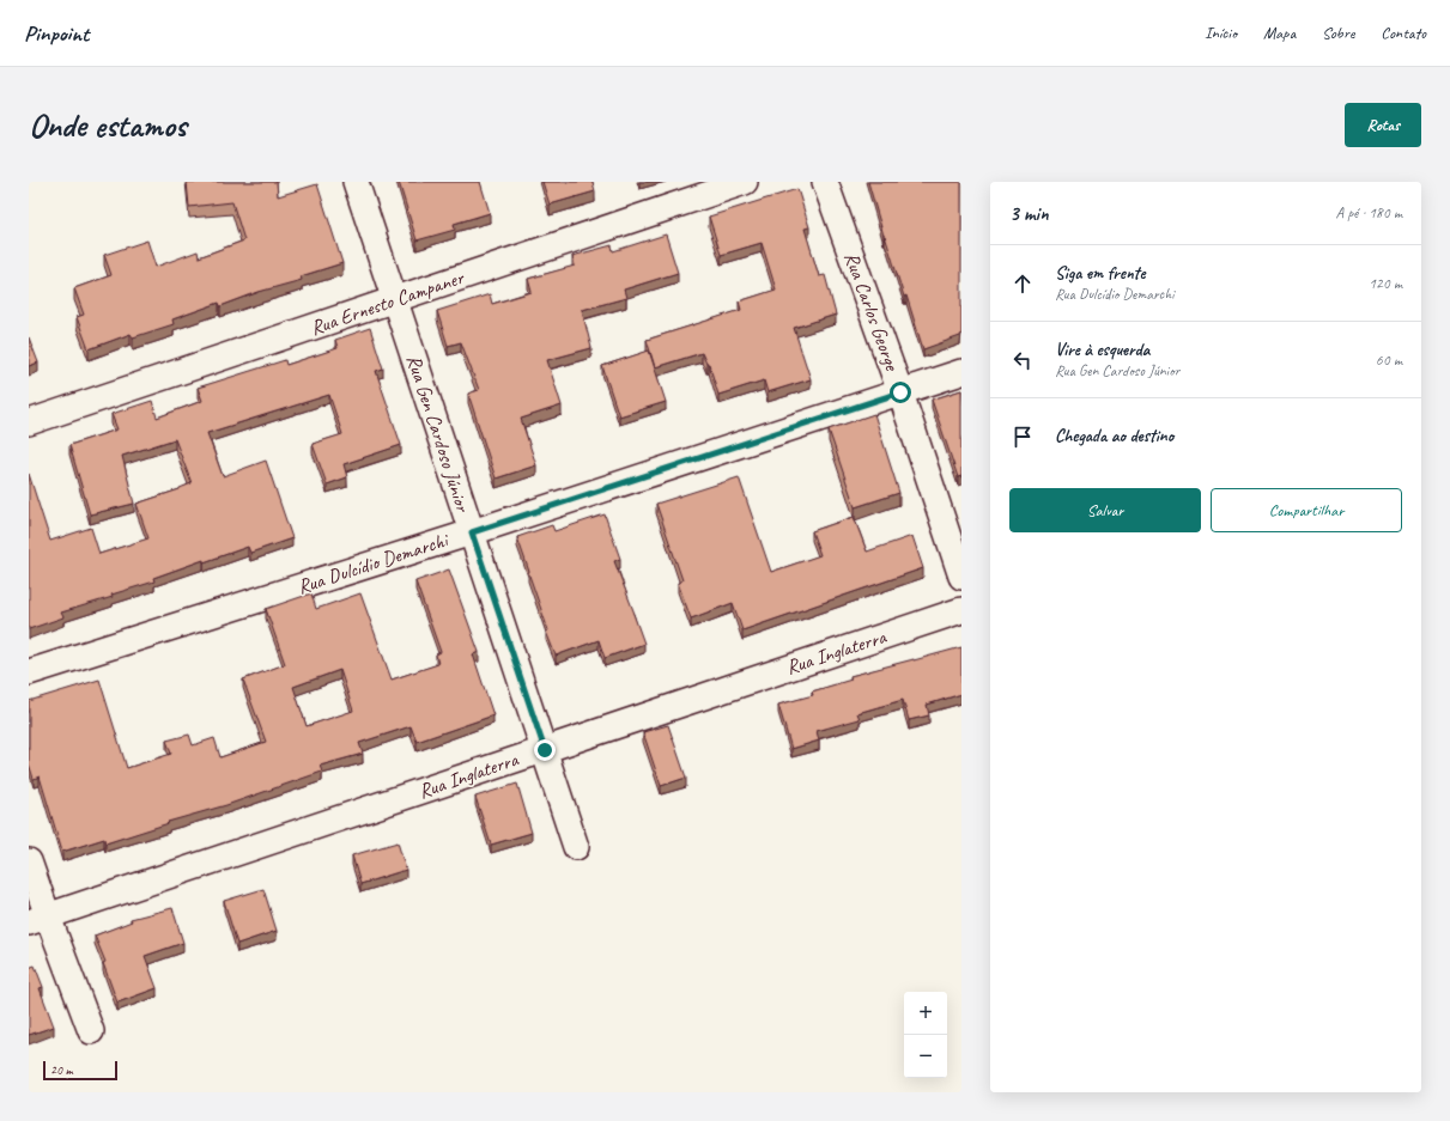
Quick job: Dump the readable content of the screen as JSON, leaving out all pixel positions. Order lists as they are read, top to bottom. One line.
{"streets":{"street":["Rua Ernesto Campaner","Rua Carlos George","Rua Gen Cardoso Júnior","Rua Dulcídio Demarchi","Rua Inglaterra"]},"crossings":[["Rua Ernesto Campaner","Rua Gen Cardoso Júnior"],["Rua Carlos George","Rua Dulcídio Demarchi"],["Rua Gen Cardoso Júnior","Rua Dulcídio Demarchi"],["Rua Gen Cardoso Júnior","Rua Inglaterra"]],"scale_bar":"20 m","page":{"header":"Pinpoint","nav":["Início","Mapa","Sobre","Contato"],"buttons":["Rotas",["Salvar","Compartilhar"]],"title":"Onde estamos","heading":["3 min","A pé · 180 m"],"list":[["Siga em frente","Rua Dulcídio Demarchi","120 m"],["Vire à esquerda","Rua Gen Cardoso Júnior","60 m"],"Chegada ao destino"],"map_buttons":["+","−"],"scale":"20 m"}}
